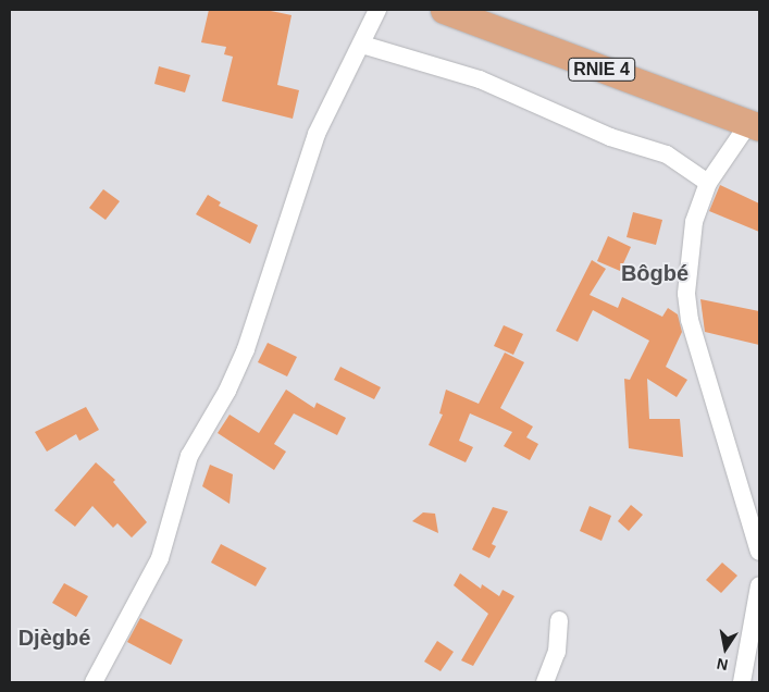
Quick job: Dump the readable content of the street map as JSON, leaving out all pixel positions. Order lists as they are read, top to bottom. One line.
{"streets":{"main road":["RNIE 4"]},"districts":["Bôgbé","Djègbé"],"north":"bottom"}
